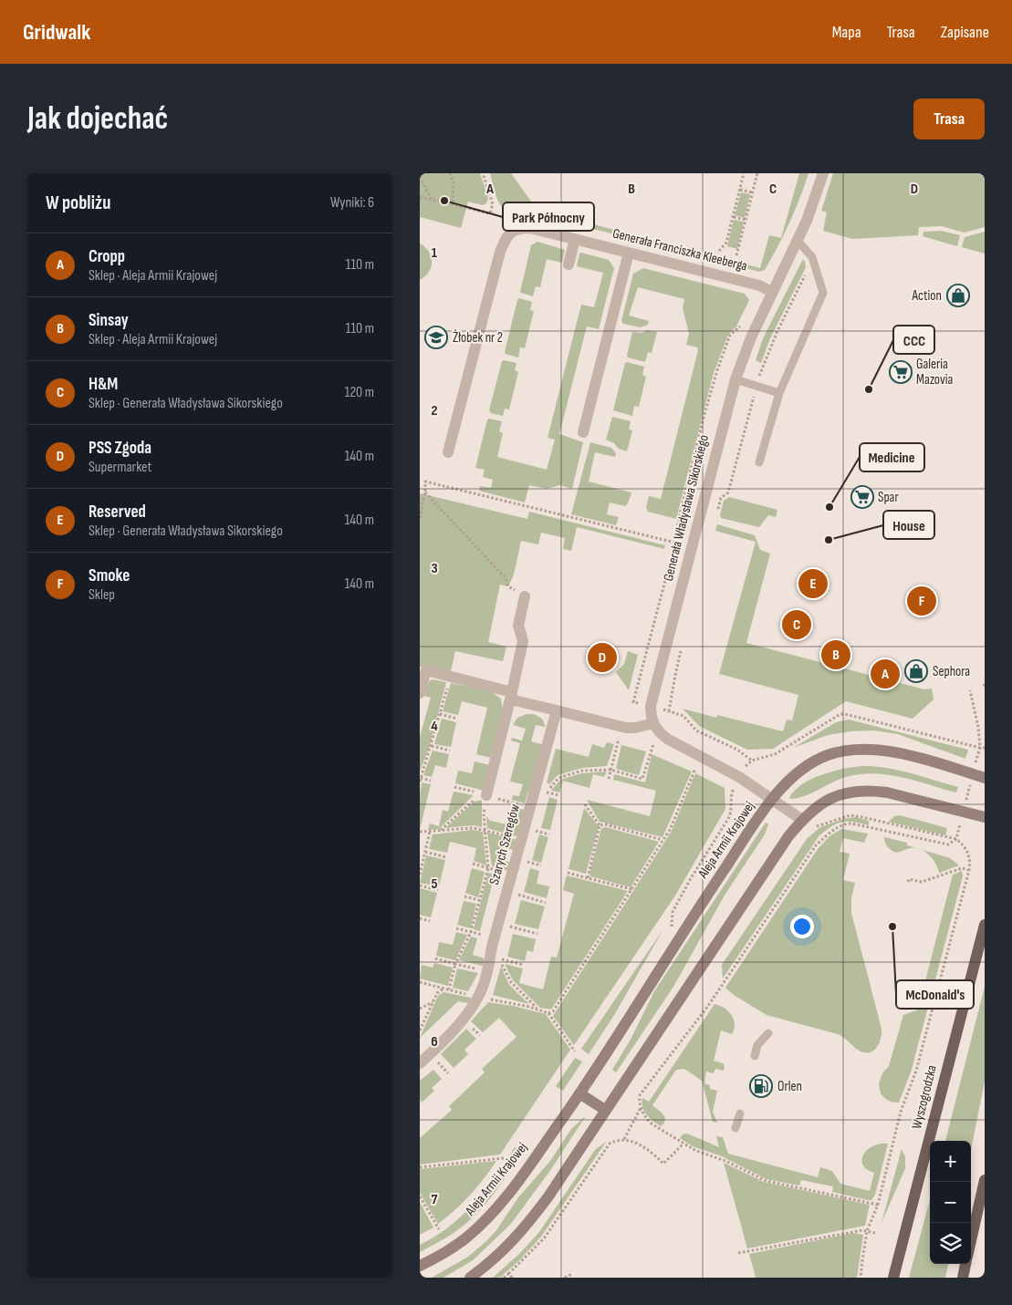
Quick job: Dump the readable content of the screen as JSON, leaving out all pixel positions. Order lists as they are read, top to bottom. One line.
{"streets":{"main road":["Wyszogrodzka"],"street":["Generała Franciszka Kleeberga","Generała Władysława Sikorskiego","Aleja Armii Krajowej","Szarych Szeregów"]},"crossings":[["Generała Franciszka Kleeberga","Generała Władysława Sikorskiego"]],"places":{"other":["Park Północny","CCC","Medicine","House","McDonald's"],"shop":["Action","Sephora"],"school or university":["Żłobek nr 2"],"supermarket":["Galeria Mazovia","Spar"],"fuel station":["Orlen"]},"page":{"header":"Gridwalk","nav":["Mapa","Trasa","Zapisane"],"buttons":"Trasa","title":"Jak dojechać","heading":["W pobliżu","Wyniki: 6"],"list":[{"mark":"A","name":"Cropp","note":"Sklep · Aleja Armii Krajowej","value":"110 m"},{"mark":"B","name":"Sinsay","note":"Sklep · Aleja Armii Krajowej","value":"110 m"},{"mark":"C","name":"H&M","note":"Sklep · Generała Władysława Sikorskiego","value":"120 m"},{"mark":"D","name":"PSS Zgoda","note":"Supermarket","value":"140 m"},{"mark":"E","name":"Reserved","note":"Sklep · Generała Władysława Sikorskiego","value":"140 m"},{"mark":"F","name":"Smoke","note":"Sklep","value":"140 m"}],"pins":["E","F","C","B","D","A"],"map_buttons":["+","−"]},"grid":{"columns":["A","B","C","D"],"rows":["1","2","3","4","5","6","7"]}}
